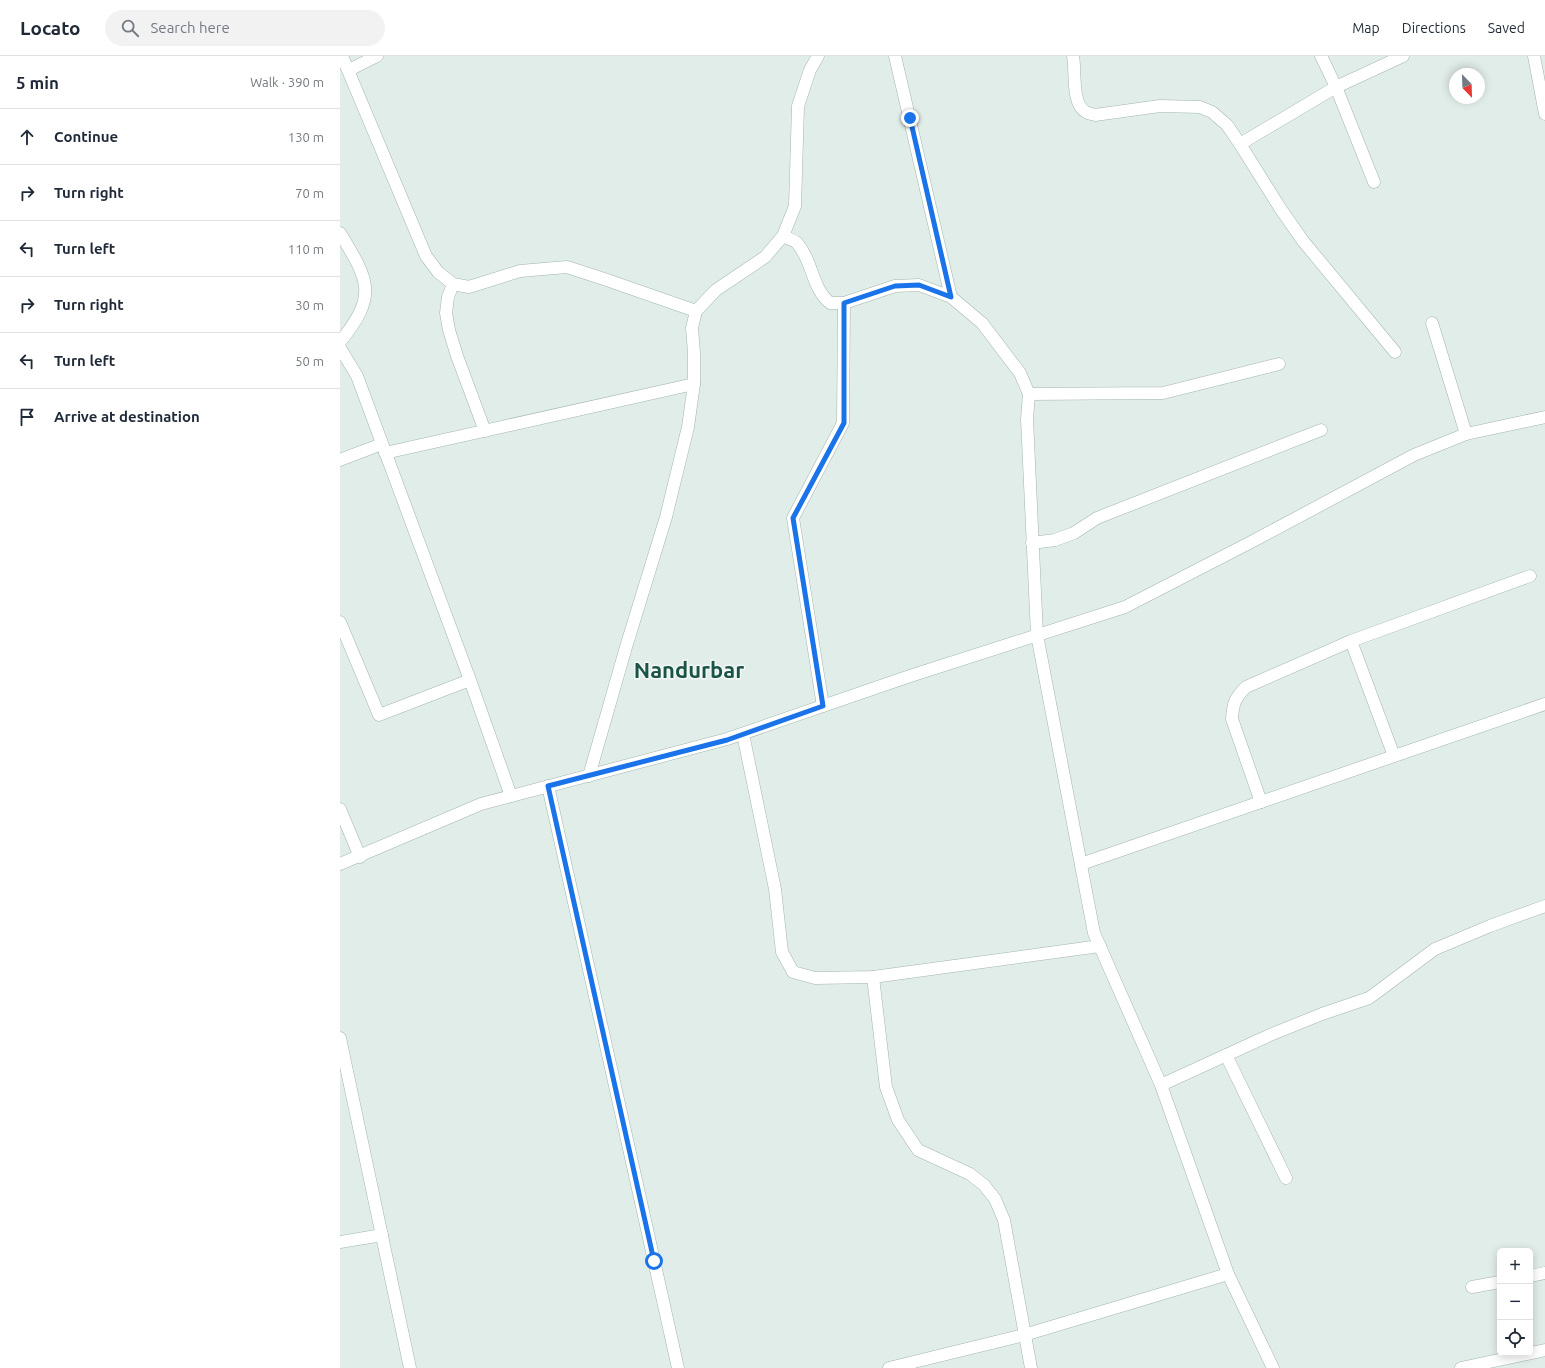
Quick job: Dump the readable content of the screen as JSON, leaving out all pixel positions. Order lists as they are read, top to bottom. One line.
{"districts":["Nandurbar"],"north":"bottom right","page":{"header":"Locato","search":"Search here","nav":["Map","Directions","Saved"],"heading":["5 min","Walk · 390 m"],"list":[["Continue","130 m"],["Turn right","70 m"],["Turn left","110 m"],["Turn right","30 m"],["Turn left","50 m"],"Arrive at destination"],"map_buttons":["+","−"]}}
